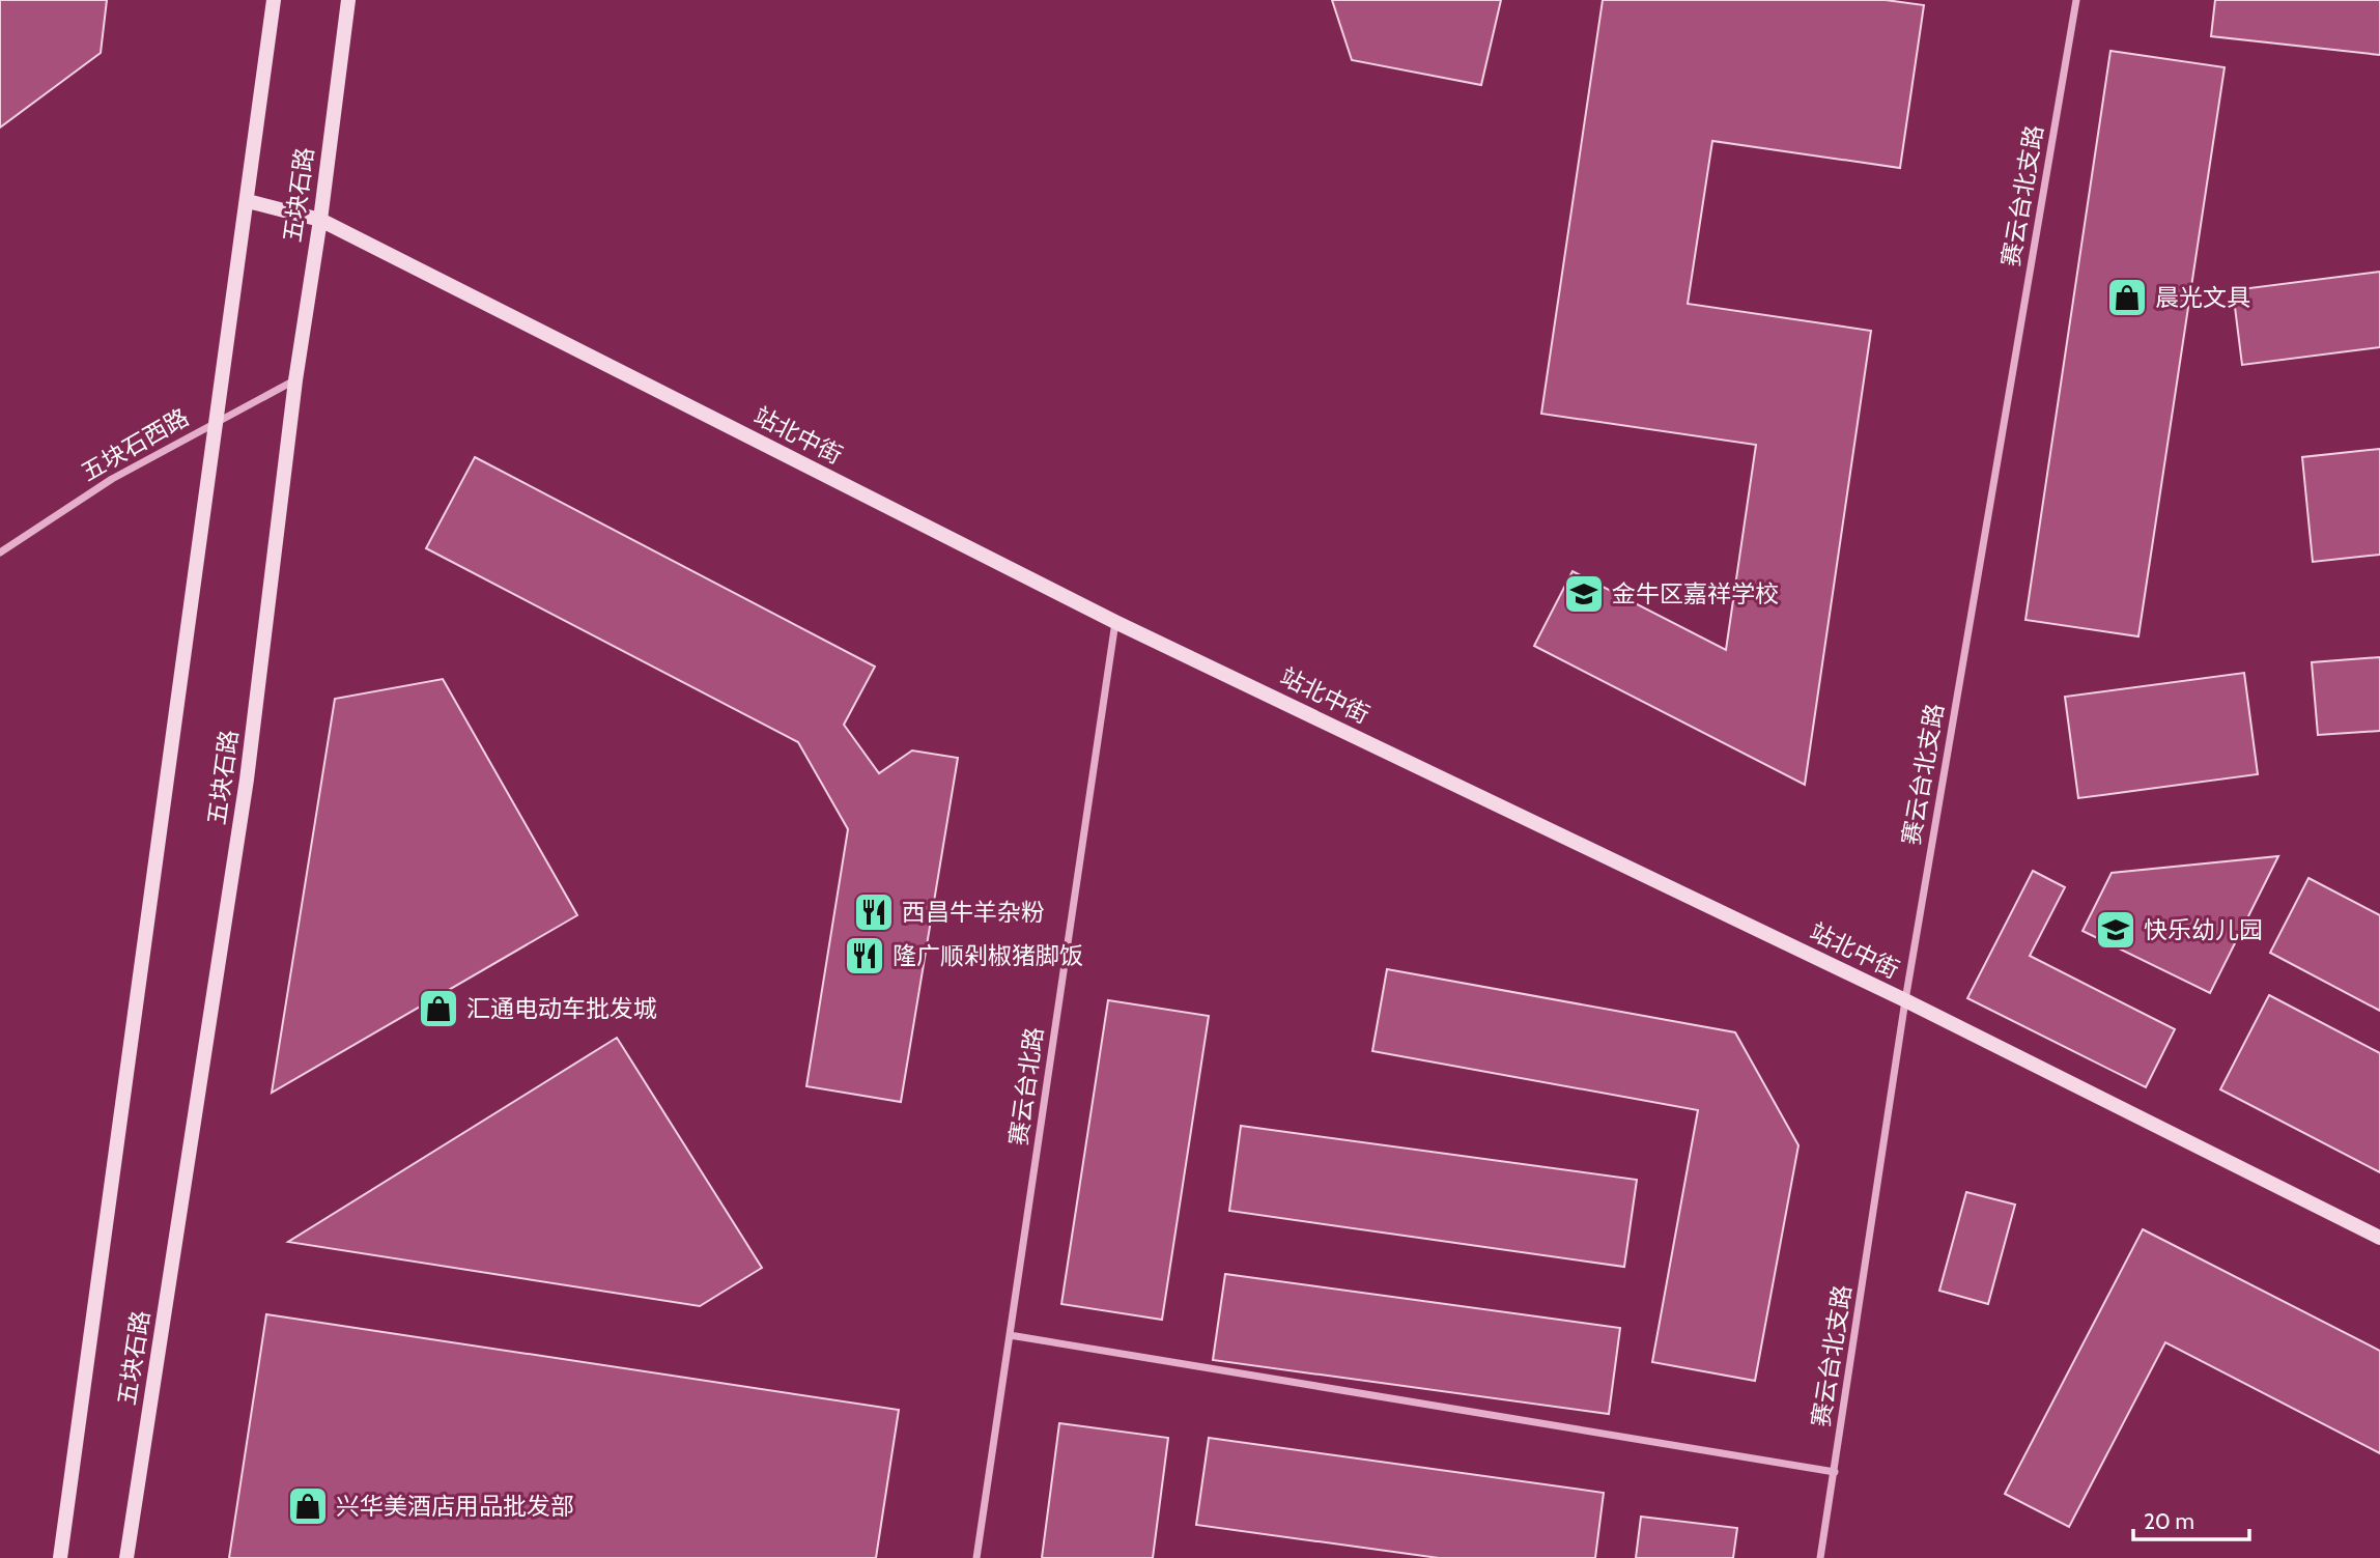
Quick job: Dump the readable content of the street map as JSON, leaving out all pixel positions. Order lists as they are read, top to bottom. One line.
{"streets":{"main road":["五块石路","站北中街"],"street":["赛云台北支路","五块石西路","赛云台北路"]},"crossings":[["五块石路","站北中街"],["五块石路","五块石西路"],["赛云台北支路","站北中街"],["站北中街","赛云台北路"]],"places":{"shop":["晨光文具","汇通电动车批发城","兴华美酒店用品批发部"],"school or university":["金牛区嘉祥学校","快乐幼儿园"],"restaurant":["西昌牛羊杂粉","隆广顺剁椒猪脚饭"]},"scale_bar":"20 m"}
